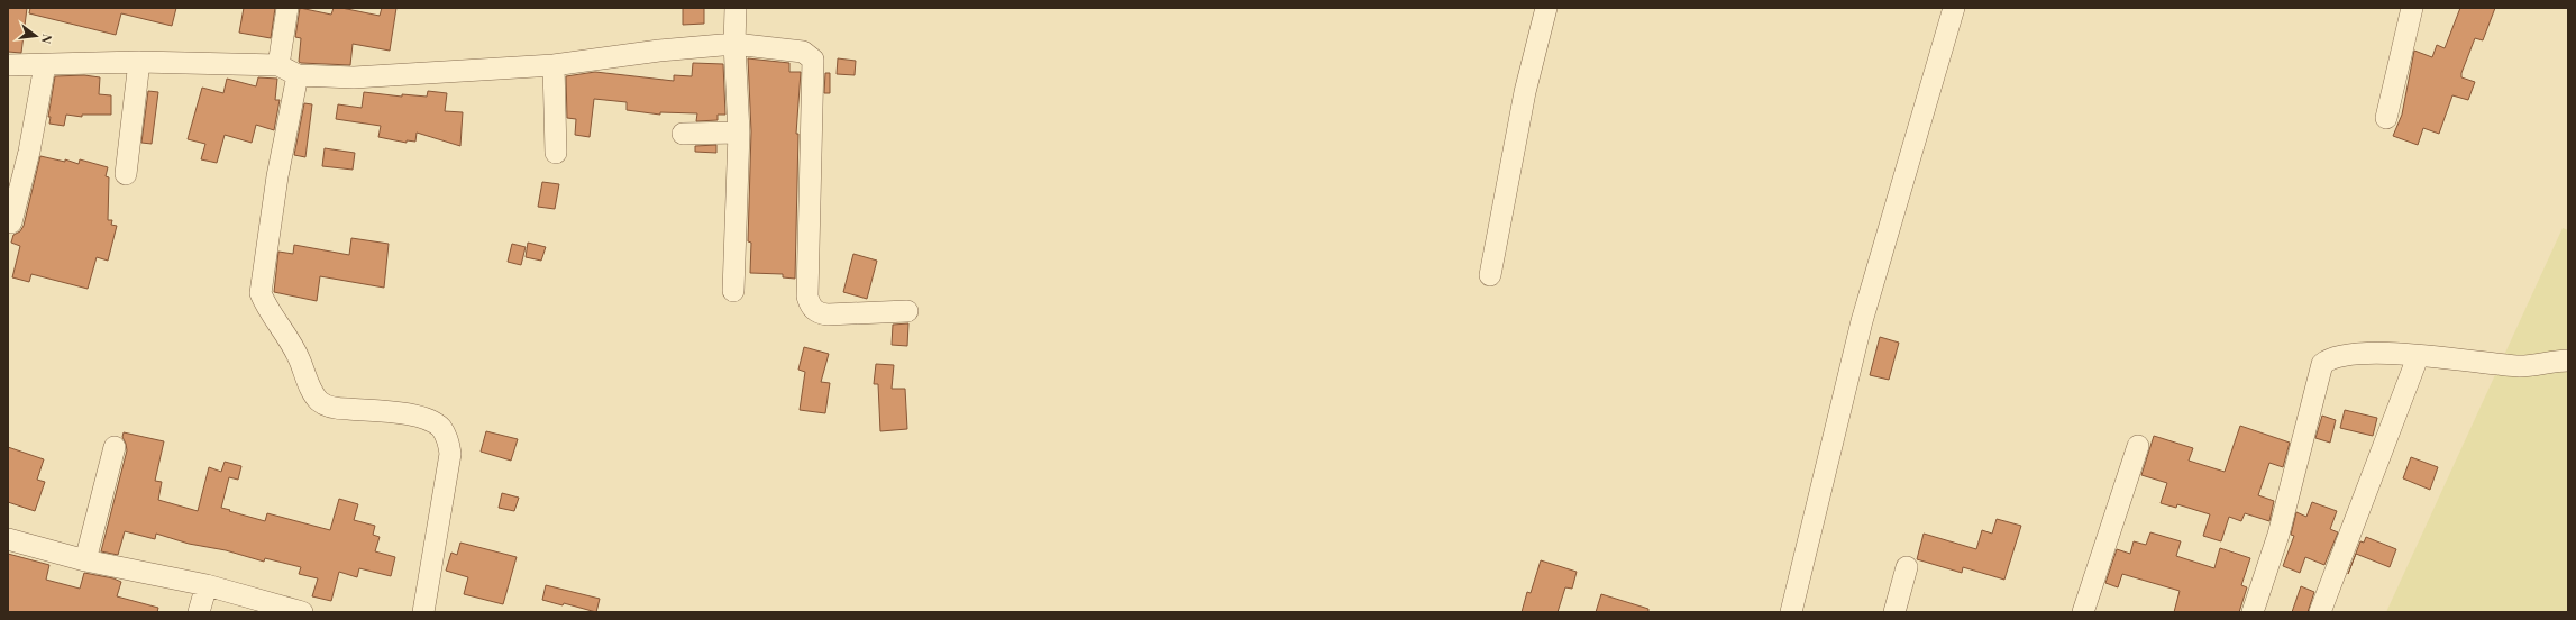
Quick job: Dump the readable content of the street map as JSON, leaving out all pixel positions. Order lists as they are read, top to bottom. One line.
{"north":"right"}
